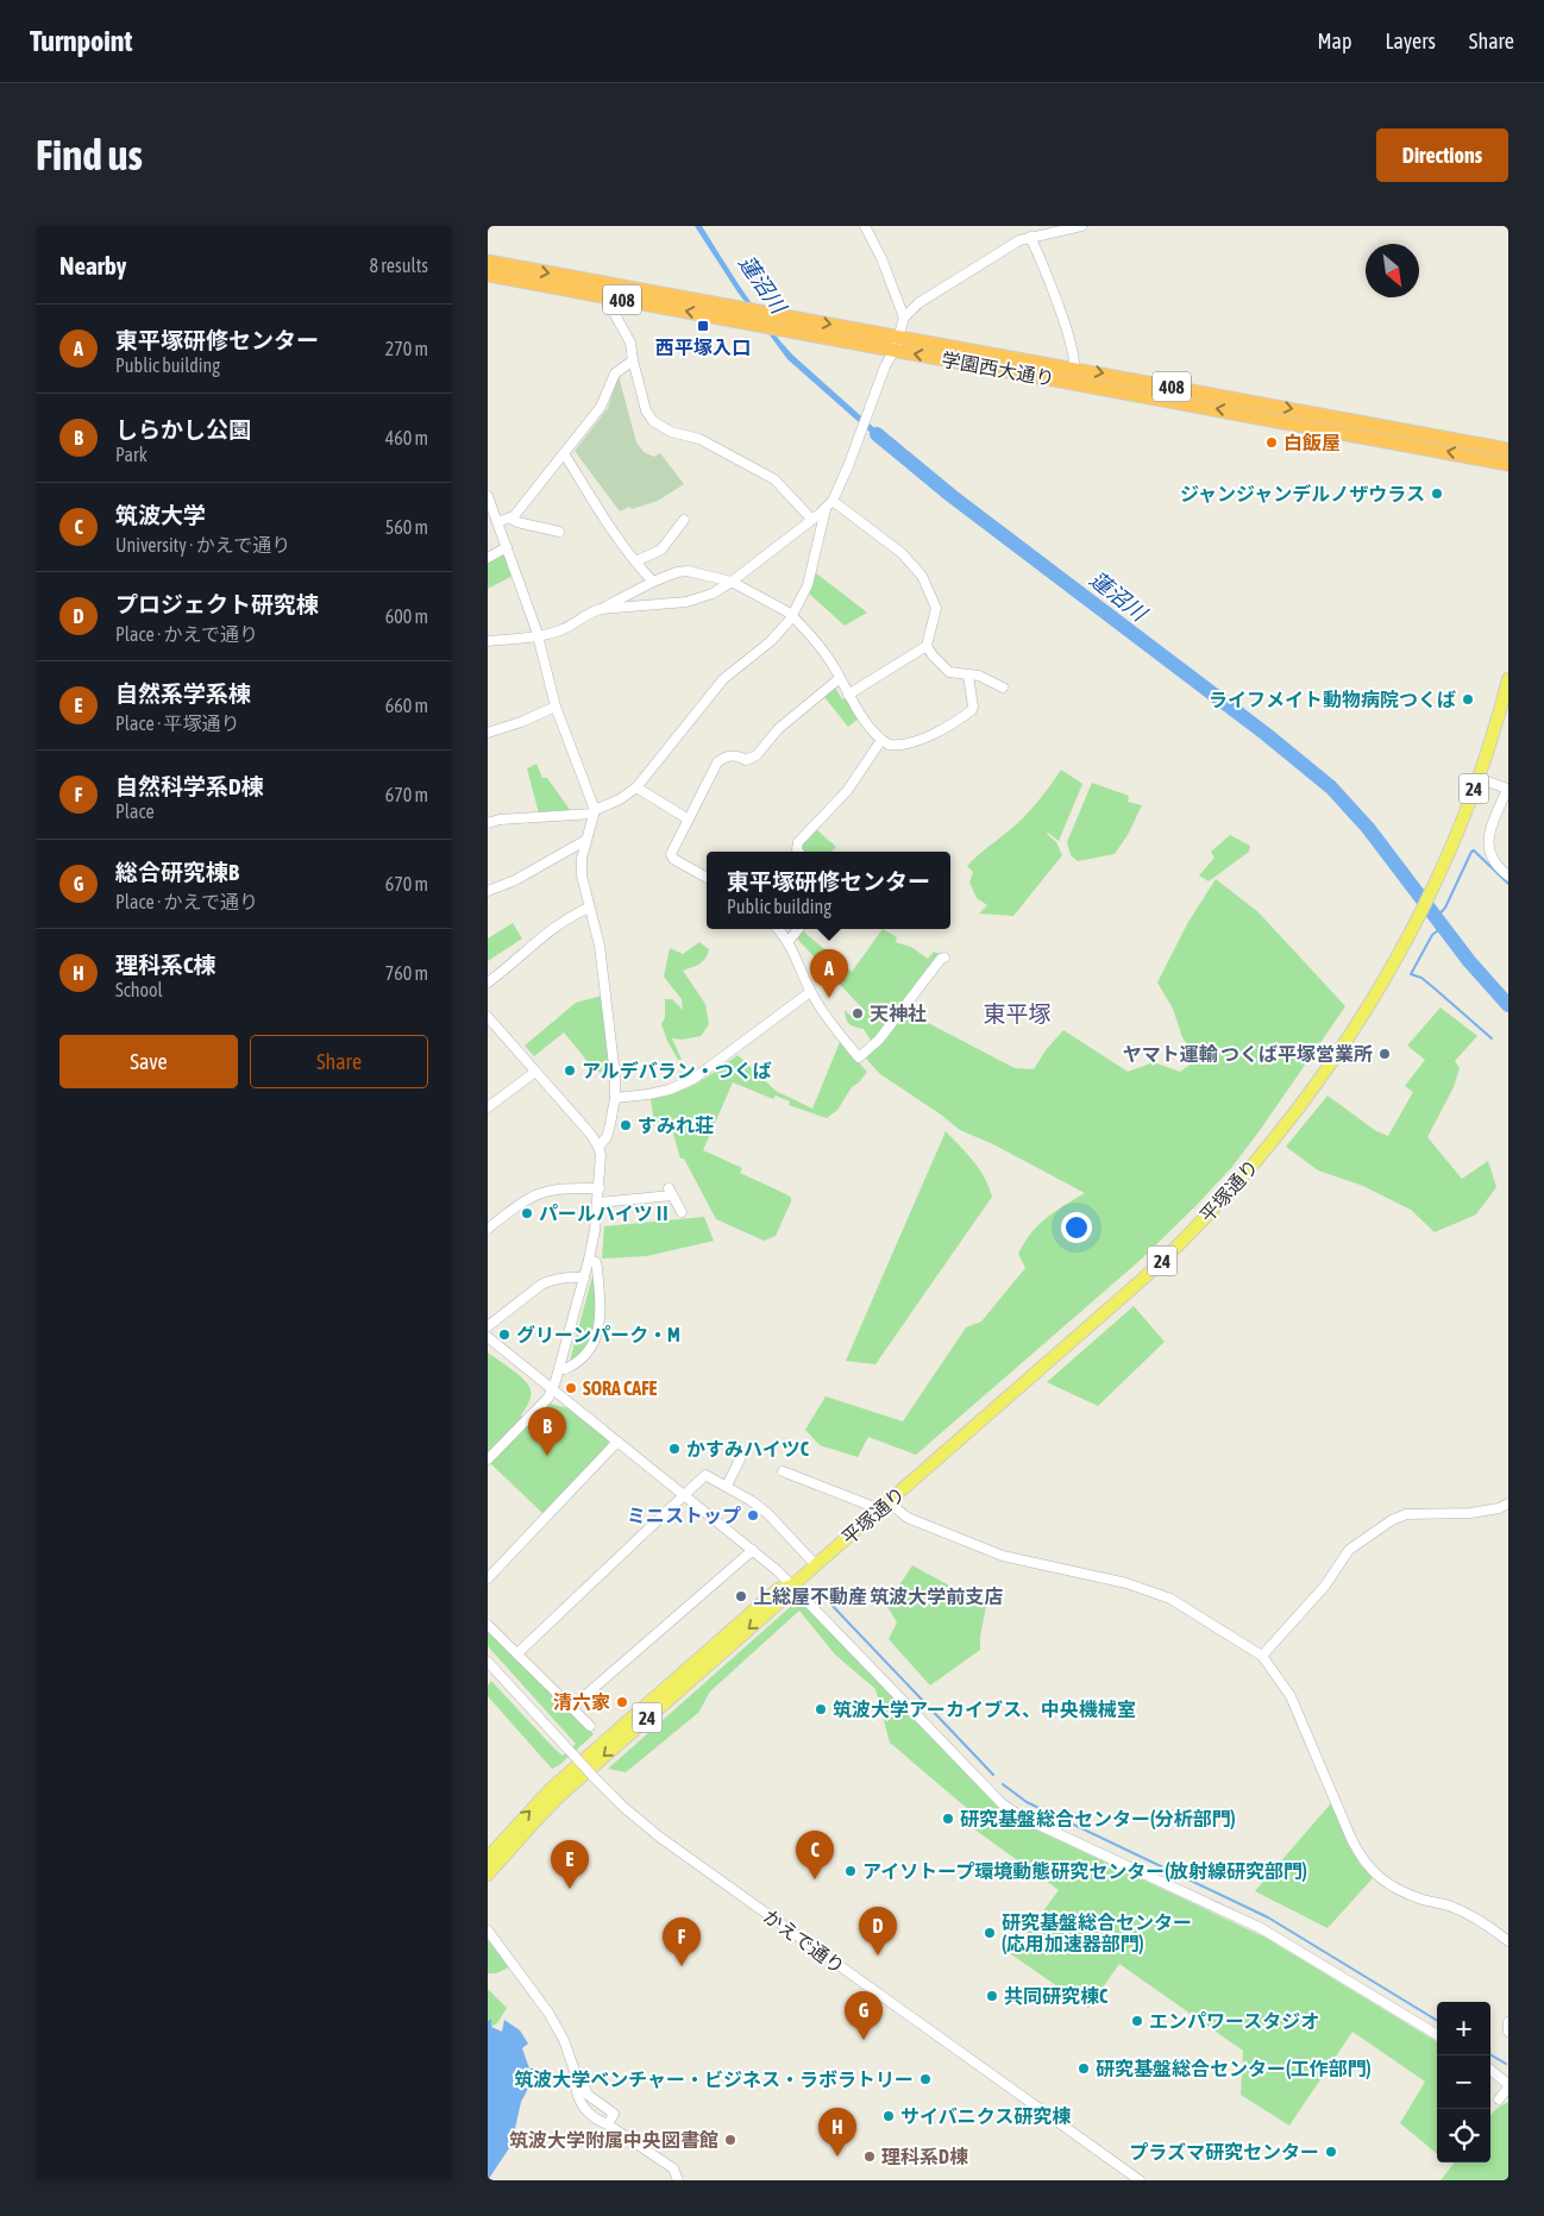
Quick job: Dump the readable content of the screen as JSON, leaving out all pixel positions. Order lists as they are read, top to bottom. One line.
{"streets":{"highway":["408","学園西大通り"],"main road":["24","平塚通り"],"street":["かえで通り"]},"districts":["東平塚"],"water":["蓮沼川"],"places":{"transit":["西平塚入口"],"other":["白飯屋","ジャンジャンデルノザウラス","ライフメイト動物病院つくば","天神社","ヤマト運輸 つくば平塚営業所","アルデバラン・つくば","すみれ荘","パールハイツⅡ","グリーンパーク・M","SORA CAFE","かすみハイツC","ミニストップ","上総屋不動産 筑波大学前支店","清六家","筑波大学アーカイブス、中央機械室","研究基盤総合センター(分析部門)","アイソトープ環境動態研究センター(放射線研究部門)","研究基盤総合センター (応用加速器部門)","共同研究棟C","エンパワースタジオ","研究基盤総合センター(工作部門)","筑波大学ベンチャー・ビジネス・ラボラトリー","サイバニクス研究棟","筑波大学附属中央図書館","プラズマ研究センター","理科系D棟"]},"north":"bottom right","page":{"header":"Turnpoint","nav":["Map","Layers","Share"],"buttons":["Directions",["Save","Share"]],"title":"Find us","heading":["Nearby","8 results"],"list":[{"mark":"A","name":"東平塚研修センター","note":"Public building","value":"270 m"},{"mark":"B","name":"しらかし公園","note":"Park","value":"460 m"},{"mark":"C","name":"筑波大学","note":"University · かえで通り","value":"560 m"},{"mark":"D","name":"プロジェクト研究棟","note":"Place · かえで通り","value":"600 m"},{"mark":"E","name":"自然系学系棟","note":"Place · 平塚通り","value":"660 m"},{"mark":"F","name":"自然科学系D棟","note":"Place","value":"670 m"},{"mark":"G","name":"総合研究棟B","note":"Place · かえで通り","value":"670 m"},{"mark":"H","name":"理科系C棟","note":"School","value":"760 m"}],"popup":["東平塚研修センター","Public building"],"pins":["A","B","C","E","D","F","G","H"],"map_buttons":["+","−"]}}
